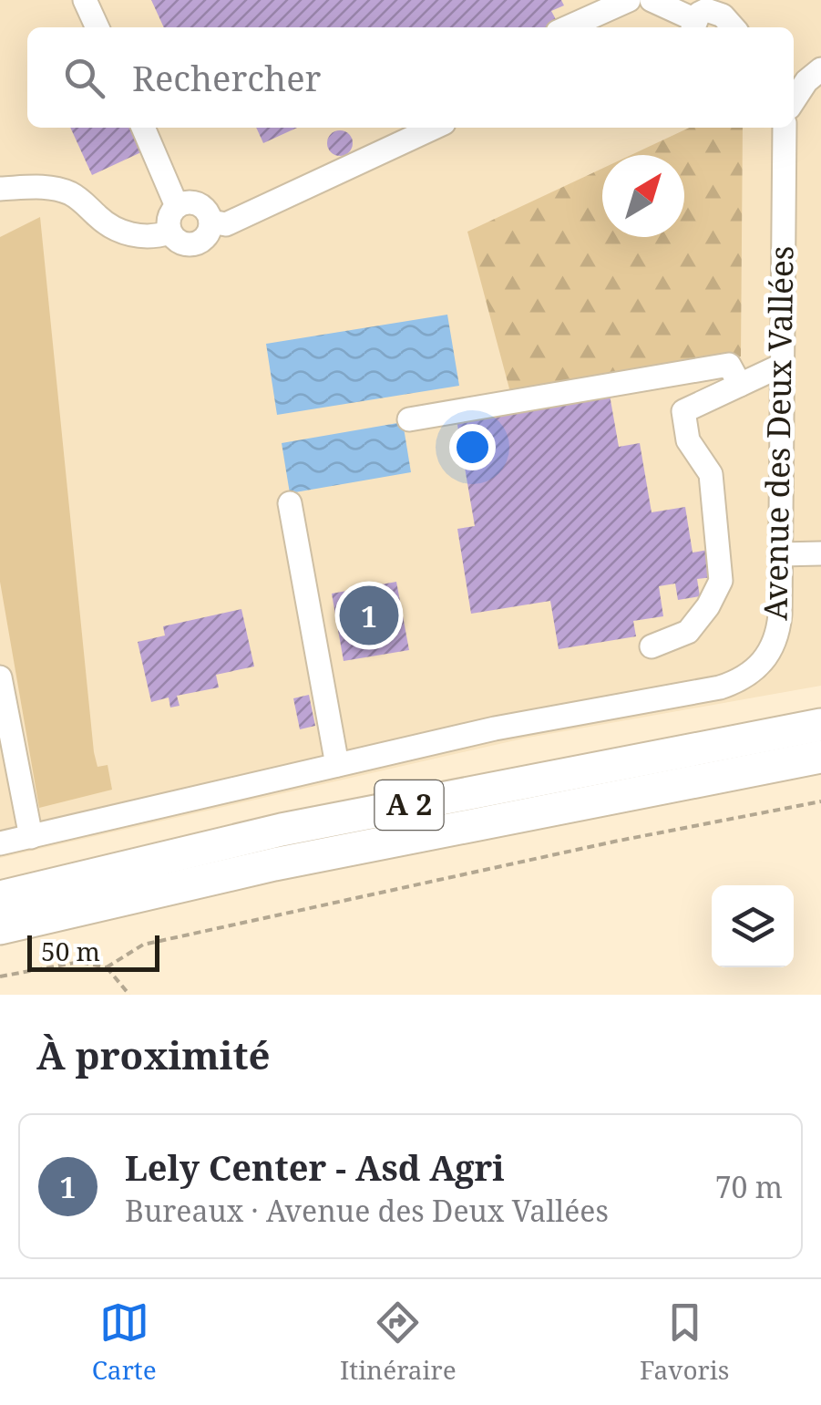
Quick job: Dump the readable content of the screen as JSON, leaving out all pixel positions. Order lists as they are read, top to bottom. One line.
{"streets":{"highway":["A 2"],"street":["Avenue des Deux Vallées"]},"scale_bar":"50 m","north":"top right","page":{"search":"Rechercher","pins":"1","scale":"50 m","heading":"À proximité","list":[{"mark":"1","name":"Lely Center - Asd Agri","note":"Bureaux · Avenue des Deux Vallées","value":"70 m"}],"nav":["Carte","Itinéraire","Favoris"]}}
